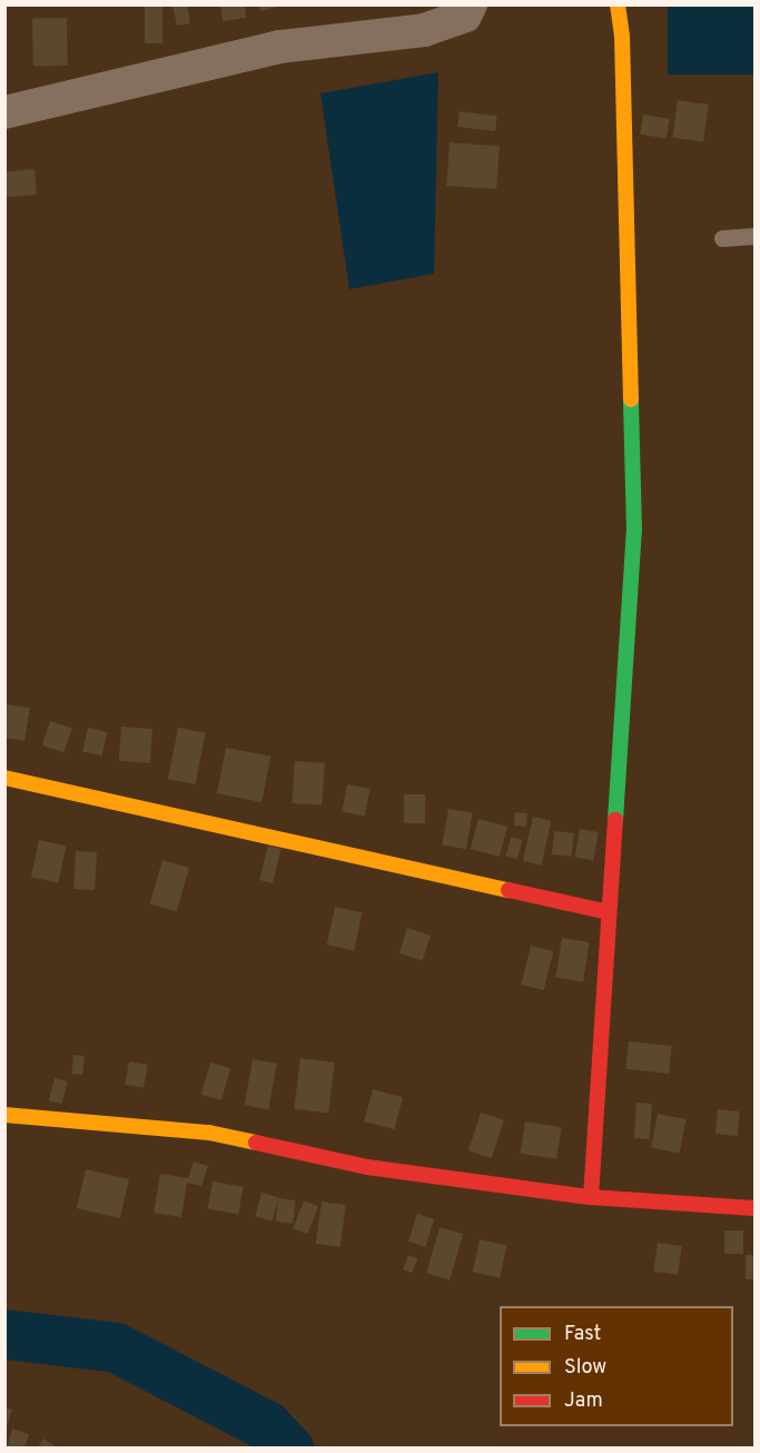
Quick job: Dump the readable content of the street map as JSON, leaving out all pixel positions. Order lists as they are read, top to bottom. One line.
{"legend":["Fast","Slow","Jam"]}
